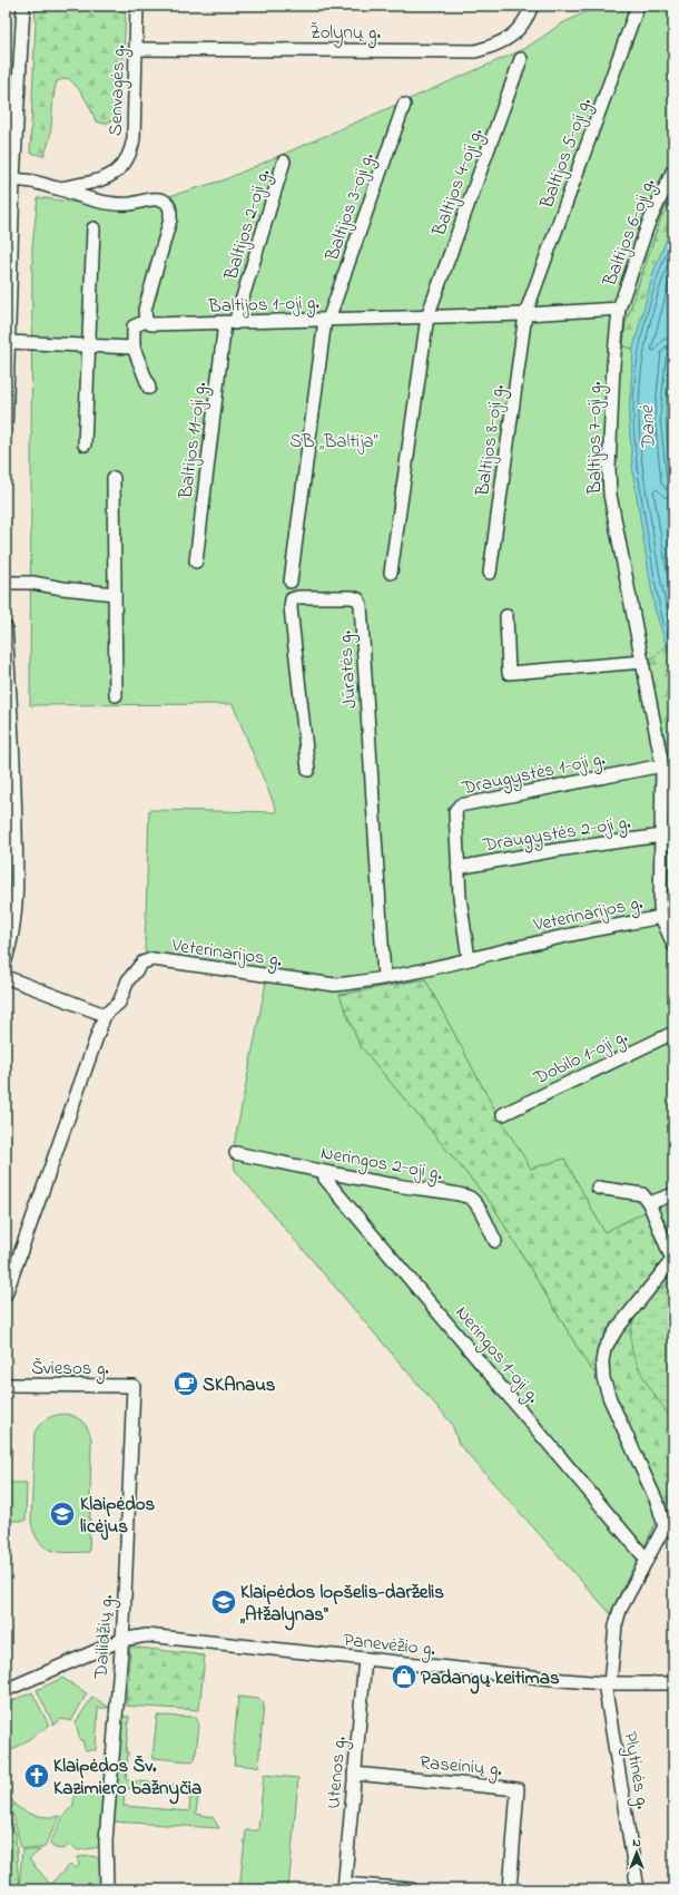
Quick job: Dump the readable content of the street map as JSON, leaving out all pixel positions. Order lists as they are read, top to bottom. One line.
{"streets":{"street":["Žolynų g.","Senvagės g.","Baltijos 5-oji g.","Baltijos 4-oji g.","Baltijos 3-oji g.","Baltijos 2-oji g.","Baltijos 6-oji g.","Baltijos 1-oji g.","Baltijos 7-oji g.","Baltijos 11-oji g.","Baltijos 8-oji g.","Jūratės g.","Draugystės 1-oji g.","Draugystės 2-oji g.","Veterinarijos g.","Dobilo 1-oji g.","Neringos 2-oji g.","Neringos 1-oji g.","Šviesos g.","Dailidžių g.","Panevėžio g.","Raseinių g.","Plytinės g.","Utenos g."]},"crossings":[["Žolynų g.","Senvagės g."],["Baltijos 5-oji g.","Baltijos 1-oji g."],["Baltijos 5-oji g.","Baltijos 8-oji g."],["Baltijos 4-oji g.","Baltijos 1-oji g."],["Baltijos 3-oji g.","Baltijos 1-oji g."],["Baltijos 2-oji g.","Baltijos 1-oji g."],["Baltijos 2-oji g.","Baltijos 11-oji g."],["Baltijos 6-oji g.","Baltijos 1-oji g."],["Baltijos 6-oji g.","Baltijos 7-oji g."],["Baltijos 1-oji g.","Baltijos 7-oji g."],["Baltijos 1-oji g.","Baltijos 11-oji g."],["Baltijos 1-oji g.","Baltijos 8-oji g."],["Baltijos 7-oji g.","Draugystės 1-oji g."],["Baltijos 7-oji g.","Draugystės 2-oji g."],["Baltijos 7-oji g.","Veterinarijos g."],["Jūratės g.","Veterinarijos g."],["Draugystės 1-oji g.","Draugystės 2-oji g."],["Draugystės 1-oji g.","Veterinarijos g."],["Neringos 2-oji g.","Neringos 1-oji g."],["Neringos 1-oji g.","Plytinės g."],["Šviesos g.","Dailidžių g."],["Dailidžių g.","Panevėžio g."],["Panevėžio g.","Plytinės g."],["Panevėžio g.","Utenos g."],["Raseinių g.","Utenos g."]],"water":["Danė"],"parks":["SB „Baltija“"],"places":{"cafe":["SKAnaus"],"school or university":["Klaipėdos licėjus","Klaipėdos lopšelis-darželis „Atžalynas“"],"shop":["Padangų keitimas"],"church":["Klaipėdos Šv. Kazimiero bažnyčia"]},"north":"top"}
